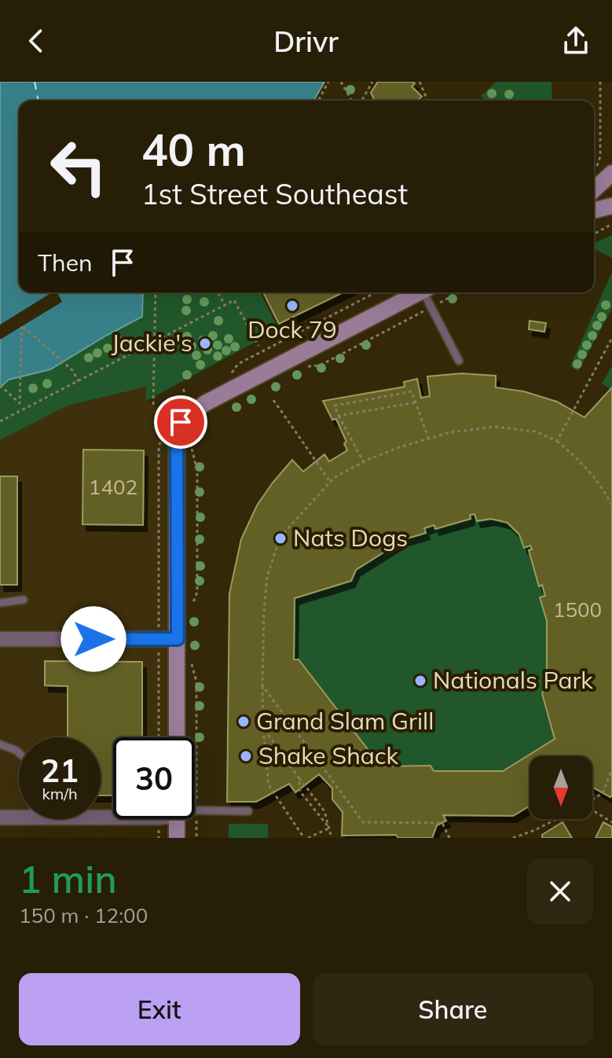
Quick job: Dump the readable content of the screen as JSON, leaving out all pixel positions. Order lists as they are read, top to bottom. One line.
{"places":["Dock 79","Jackie's","Nats Dogs","Nationals Park","Grand Slam Grill","Shake Shack"],"house_numbers":["1402","1500"],"north":"bottom","page":{"header":"Drivr","turn":["40 m","1st Street Southeast"],"then":"Then","speed":"21 km/h","limit":"30","heading":["1 min","150 m · 12:00"],"buttons":["Exit","Share"]}}
